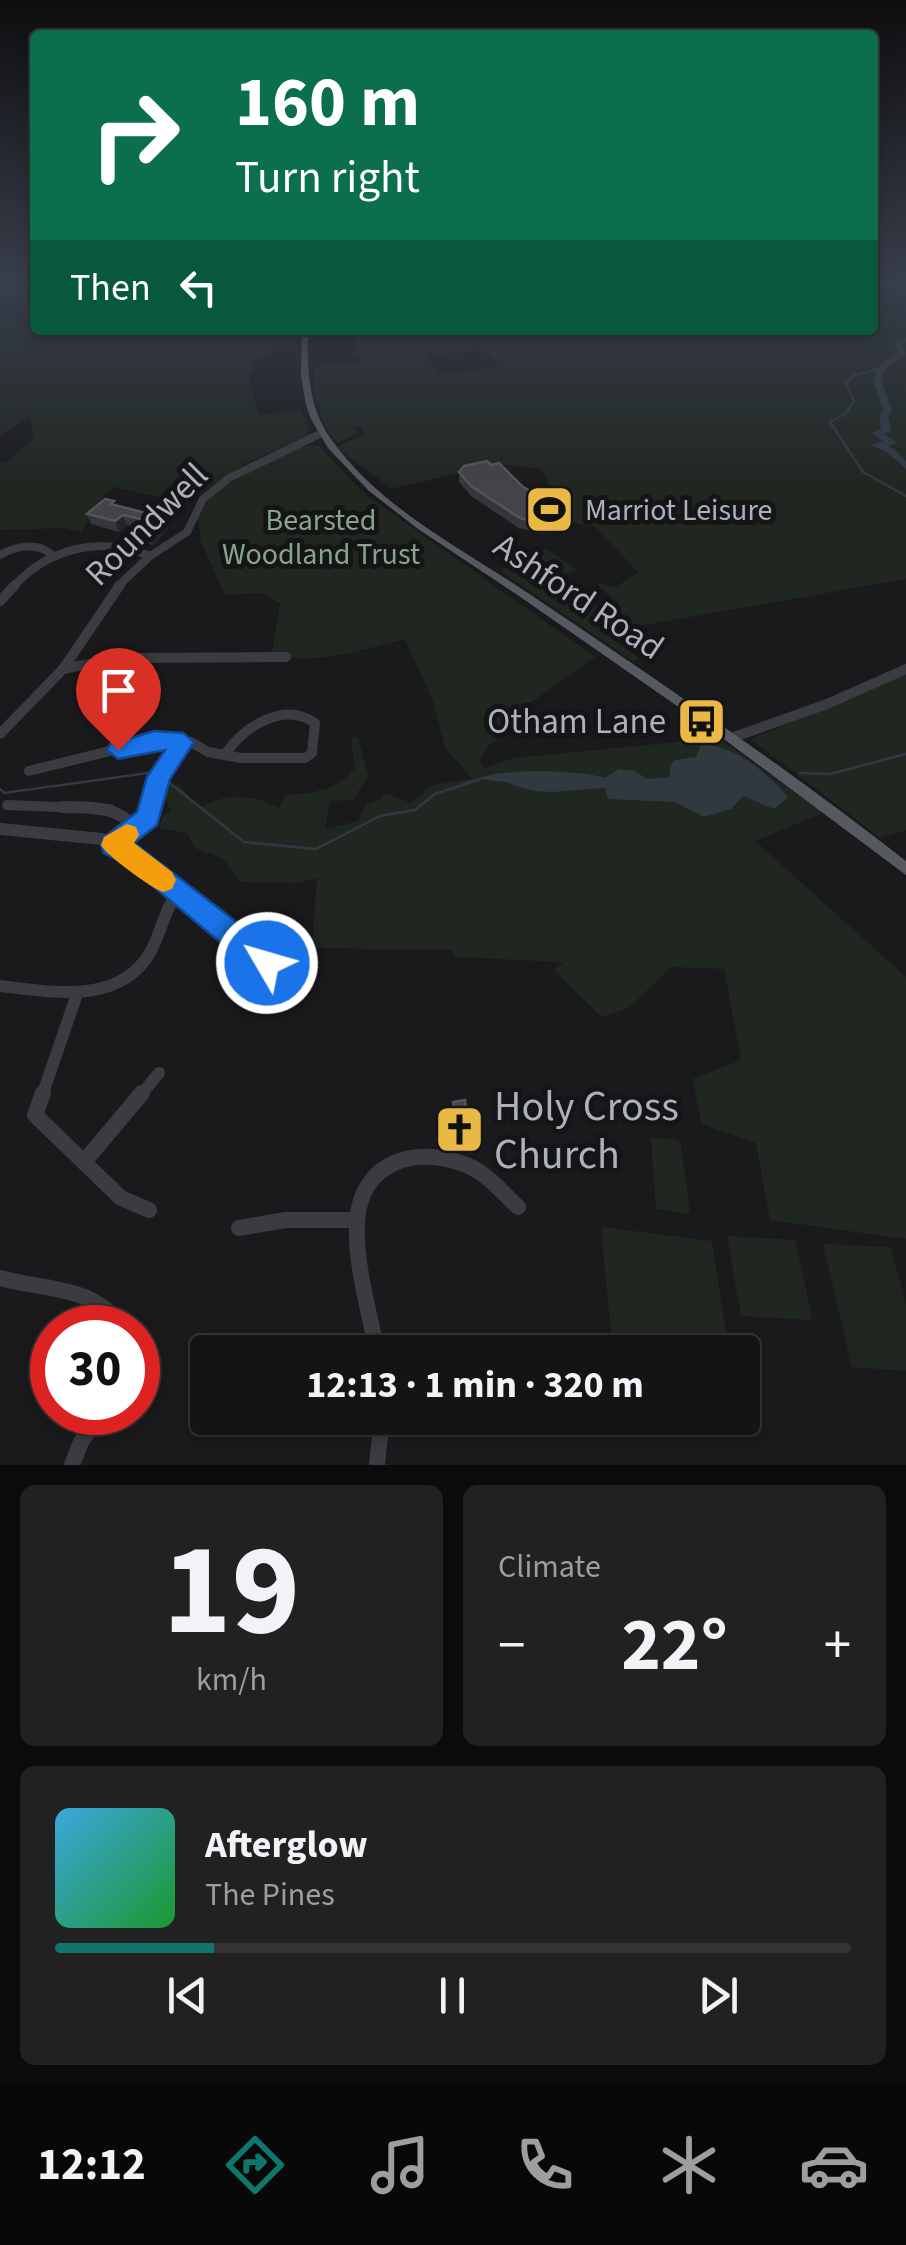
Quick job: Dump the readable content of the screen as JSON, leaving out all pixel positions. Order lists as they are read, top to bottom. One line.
{"streets":{"main road":["Ashford Road"],"street":["Roundwell"]},"crossings":[["Roundwell","Ashford Road"]],"parks":["Bearsted Woodland Trust"],"places":{"sports":["Marriot Leisure"],"bus stop":["Otham Lane"],"church":["Holy Cross Church"]},"page":{"turn":["160 m","Turn right"],"then":"Then","limit":"30","trip":"12:13 · 1 min · 320 m","tile":[["19","km/h"],"Climate"],"heat":["−","22°","+"],"song":["Afterglow","The Pines"],"tabs":"12:12"}}
